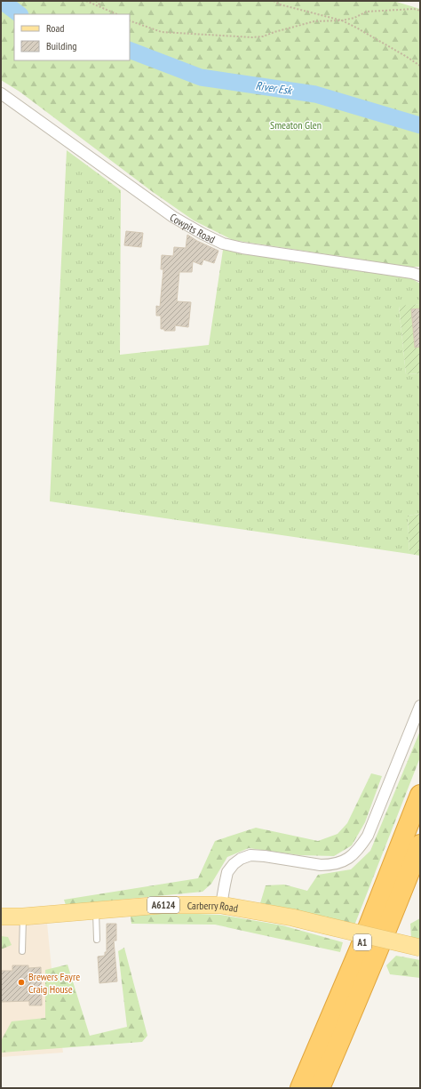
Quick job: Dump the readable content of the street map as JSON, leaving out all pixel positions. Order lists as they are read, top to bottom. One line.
{"streets":{"highway":["A1"],"main road":["A6124","Carberry Road"],"street":["Cowpits Road"]},"water":["River Esk"],"parks":["Smeaton Glen"],"places":["Brewers Fayre Craig House"],"legend":["Road","Building"]}
